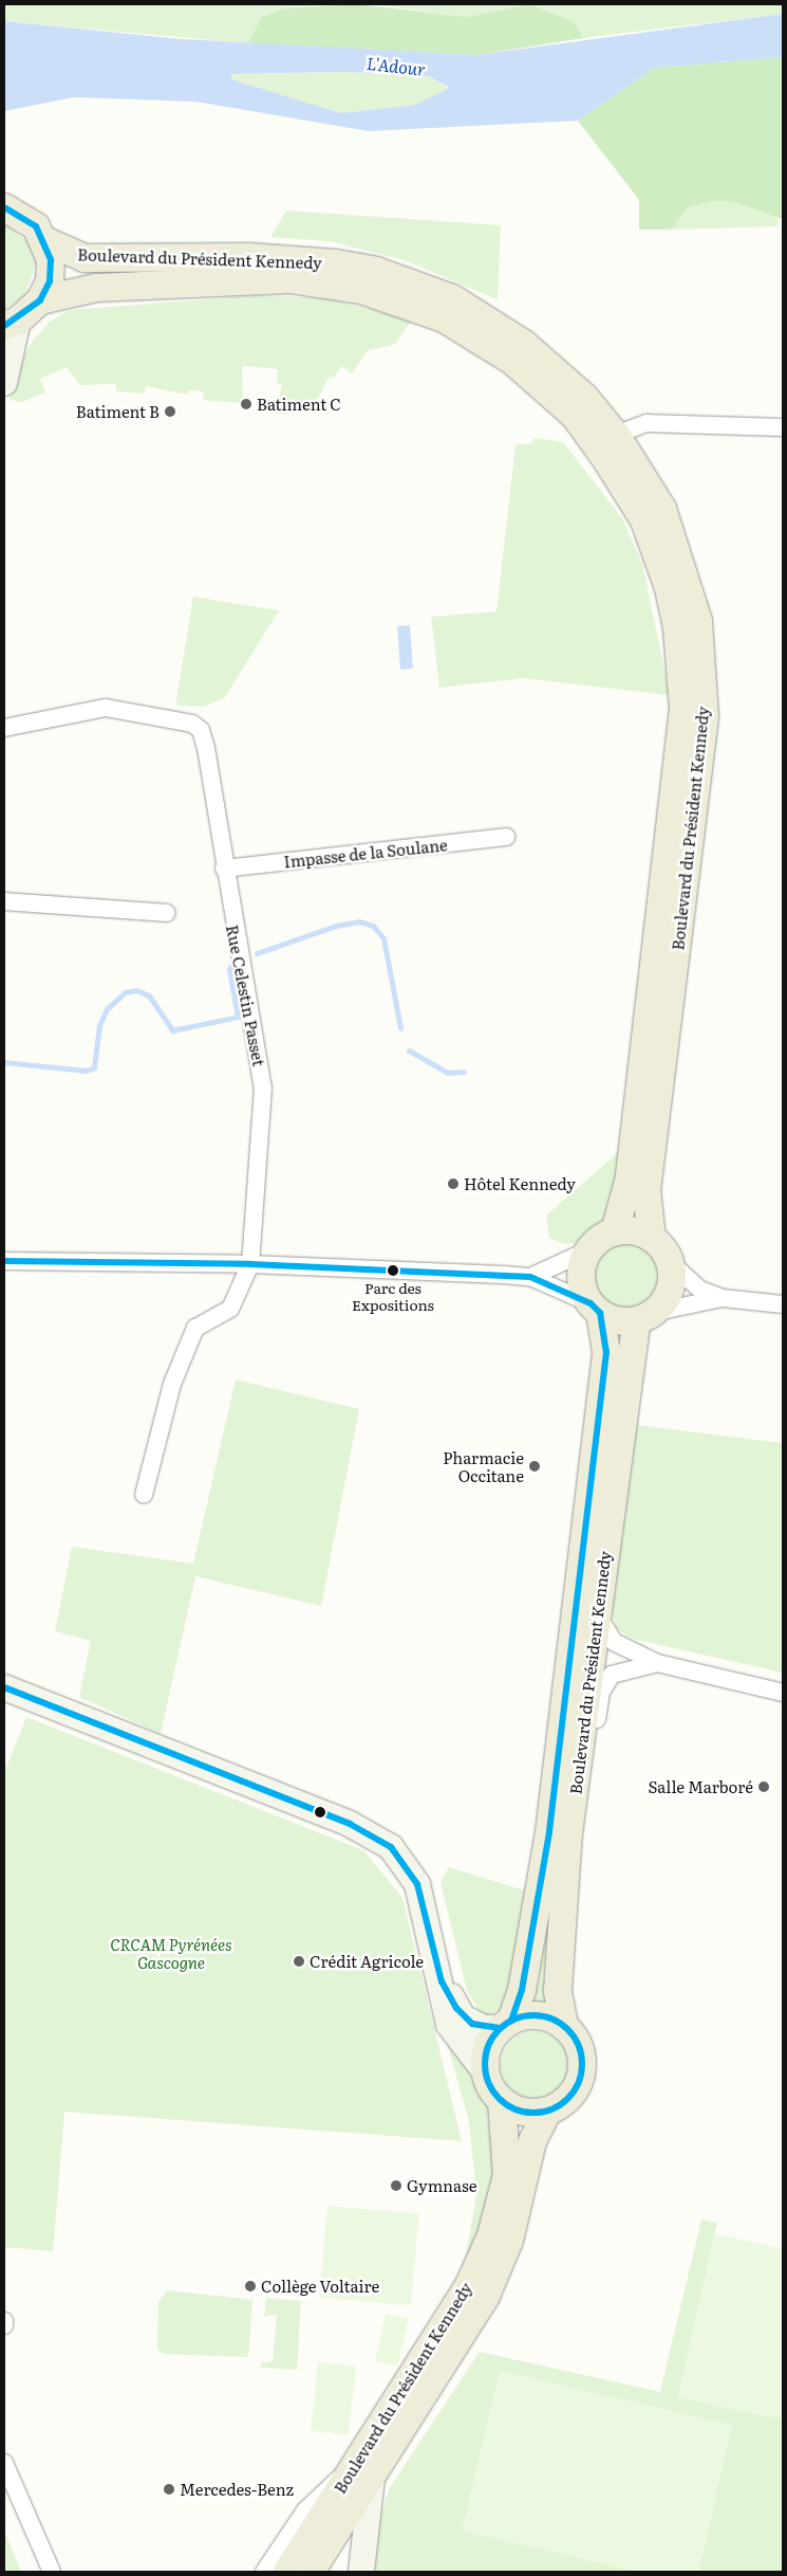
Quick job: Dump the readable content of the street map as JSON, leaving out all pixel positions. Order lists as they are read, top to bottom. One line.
{"streets":{"main road":["Boulevard du Président Kennedy"],"street":["Impasse de la Soulane","Rue Celestin Passet"]},"crossings":[["Impasse de la Soulane","Rue Celestin Passet"]],"water":["L'Adour"],"parks":["CRCAM Pyrénées Gascogne"],"places":["Batiment C","Batiment B","Hôtel Kennedy","Parc des Expositions","Pharmacie Occitane","Salle Marboré","Crédit Agricole","Gymnase","Collège Voltaire","Mercedes-Benz"]}
